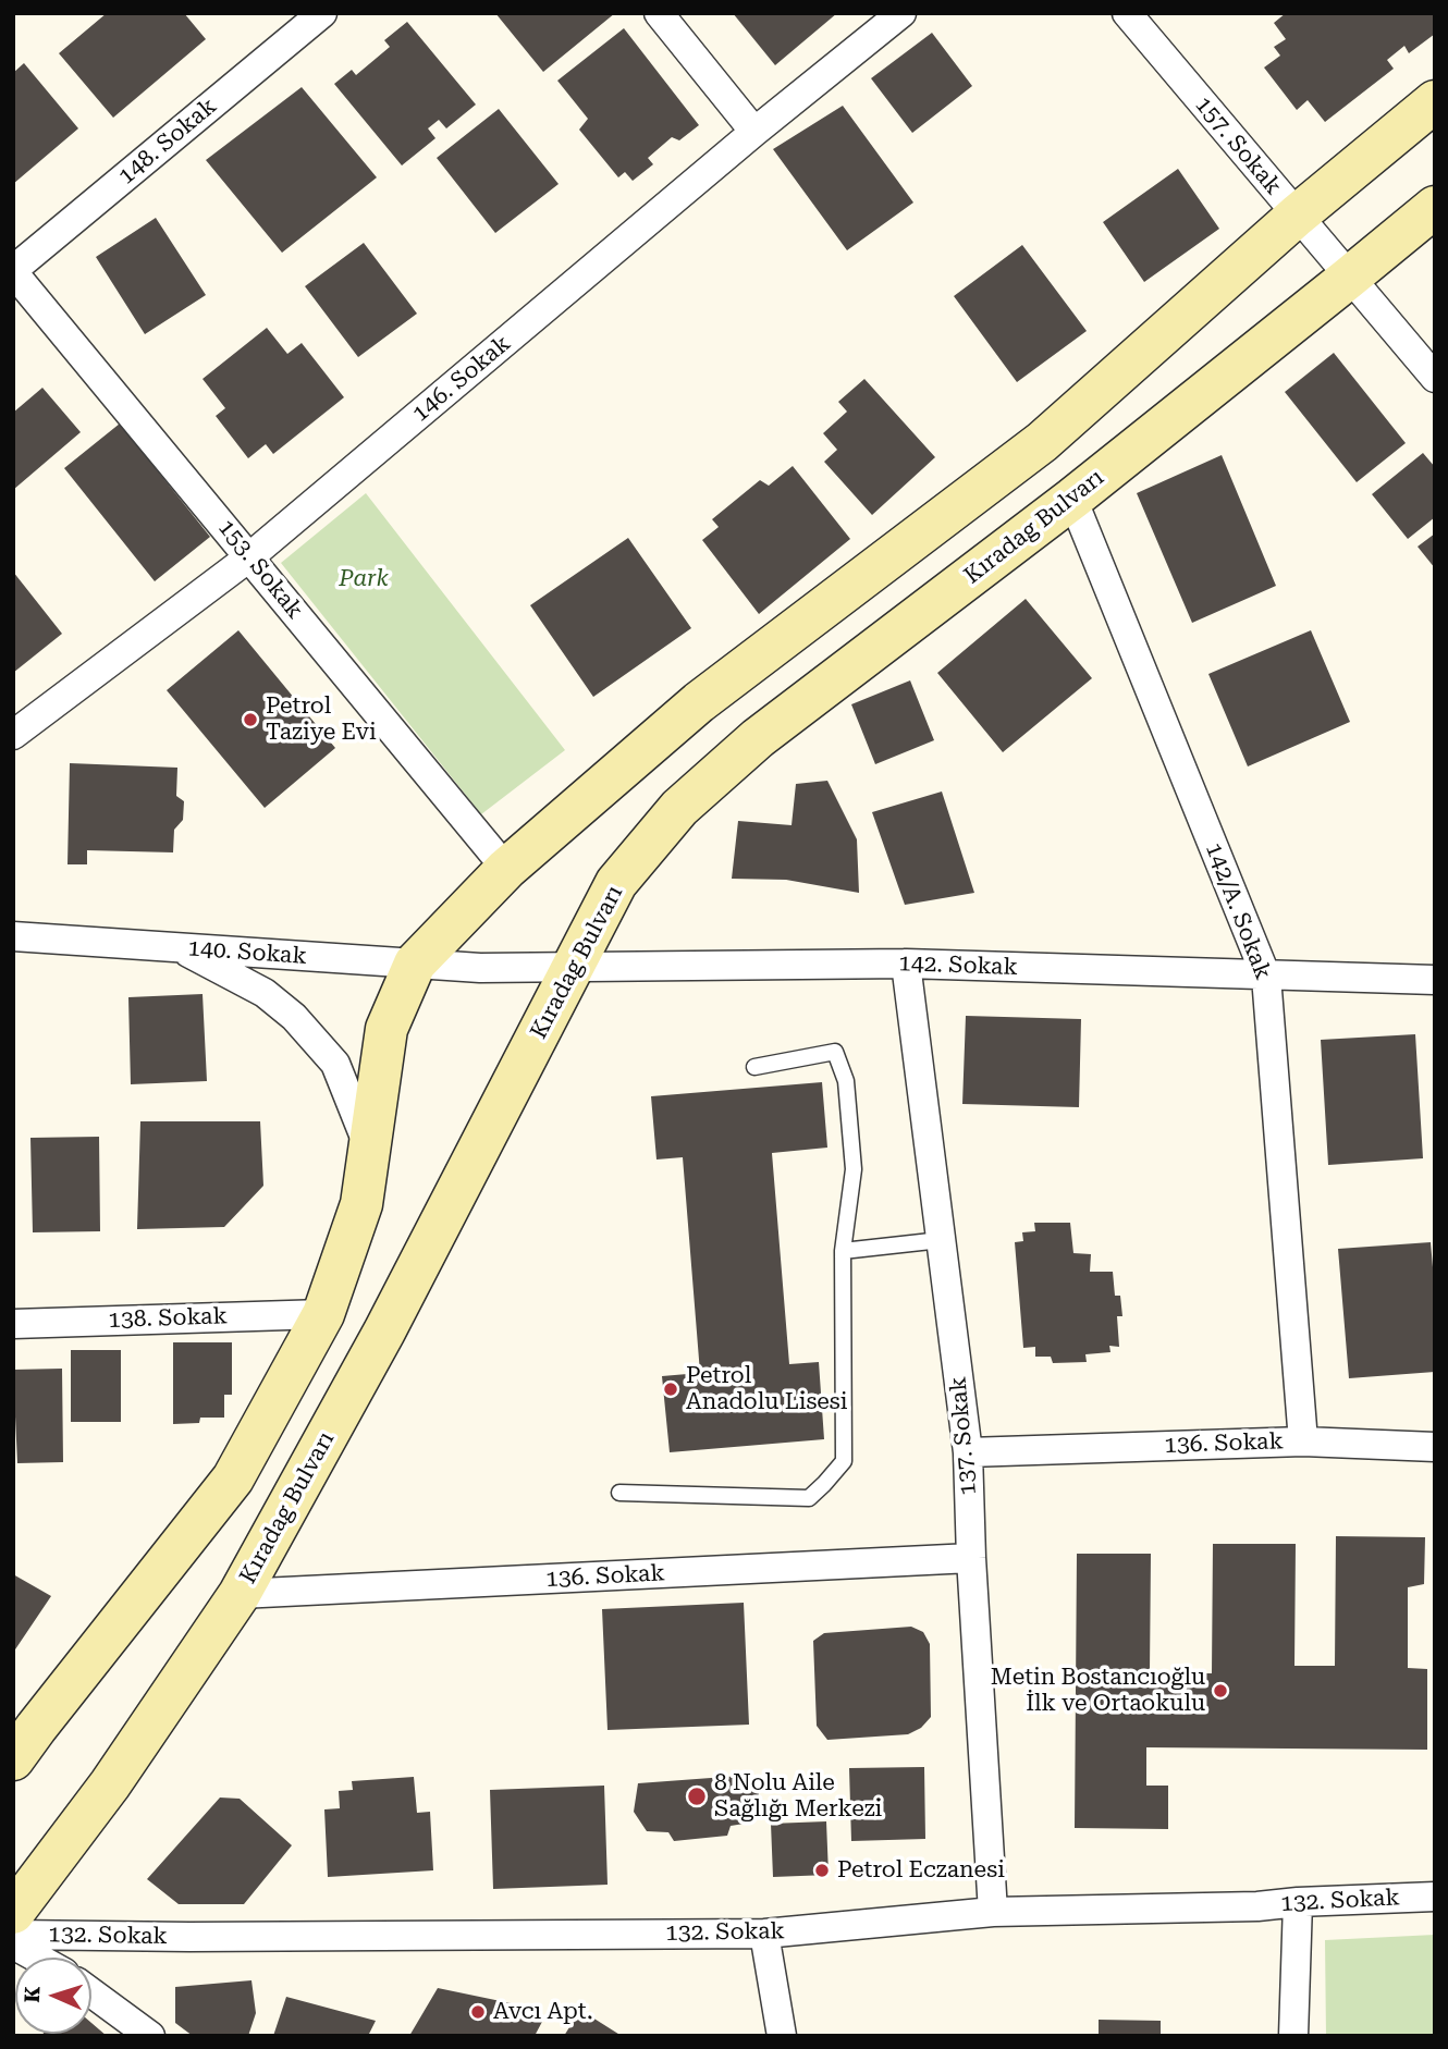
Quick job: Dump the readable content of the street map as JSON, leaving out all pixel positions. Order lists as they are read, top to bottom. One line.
{"streets":{"main road":["Kıradag Bulvarı"],"street":["148. Sokak","157. Sokak","146. Sokak","153. Sokak","142/A. Sokak","140. Sokak","142. Sokak","138. Sokak","137. Sokak","136. Sokak","132. Sokak"]},"crossings":[["148. Sokak","153. Sokak"],["157. Sokak","Kıradag Bulvarı"],["146. Sokak","153. Sokak"],["Kıradag Bulvarı","142/A. Sokak"],["Kıradag Bulvarı","142. Sokak"],["Kıradag Bulvarı","136. Sokak"],["142/A. Sokak","142. Sokak"],["142/A. Sokak","136. Sokak"],["140. Sokak","142. Sokak"],["142. Sokak","137. Sokak"],["137. Sokak","136. Sokak"],["137. Sokak","132. Sokak"]],"parks":["Park"],"places":["Petrol Taziye Evi","Petrol Anadolu Lisesi","Metin Bostancıoğlu İlk ve Ortaokulu","8 Nolu Aile Sağlığı Merkezi","Petrol Eczanesi","Avcı Apt."],"north":"left"}
